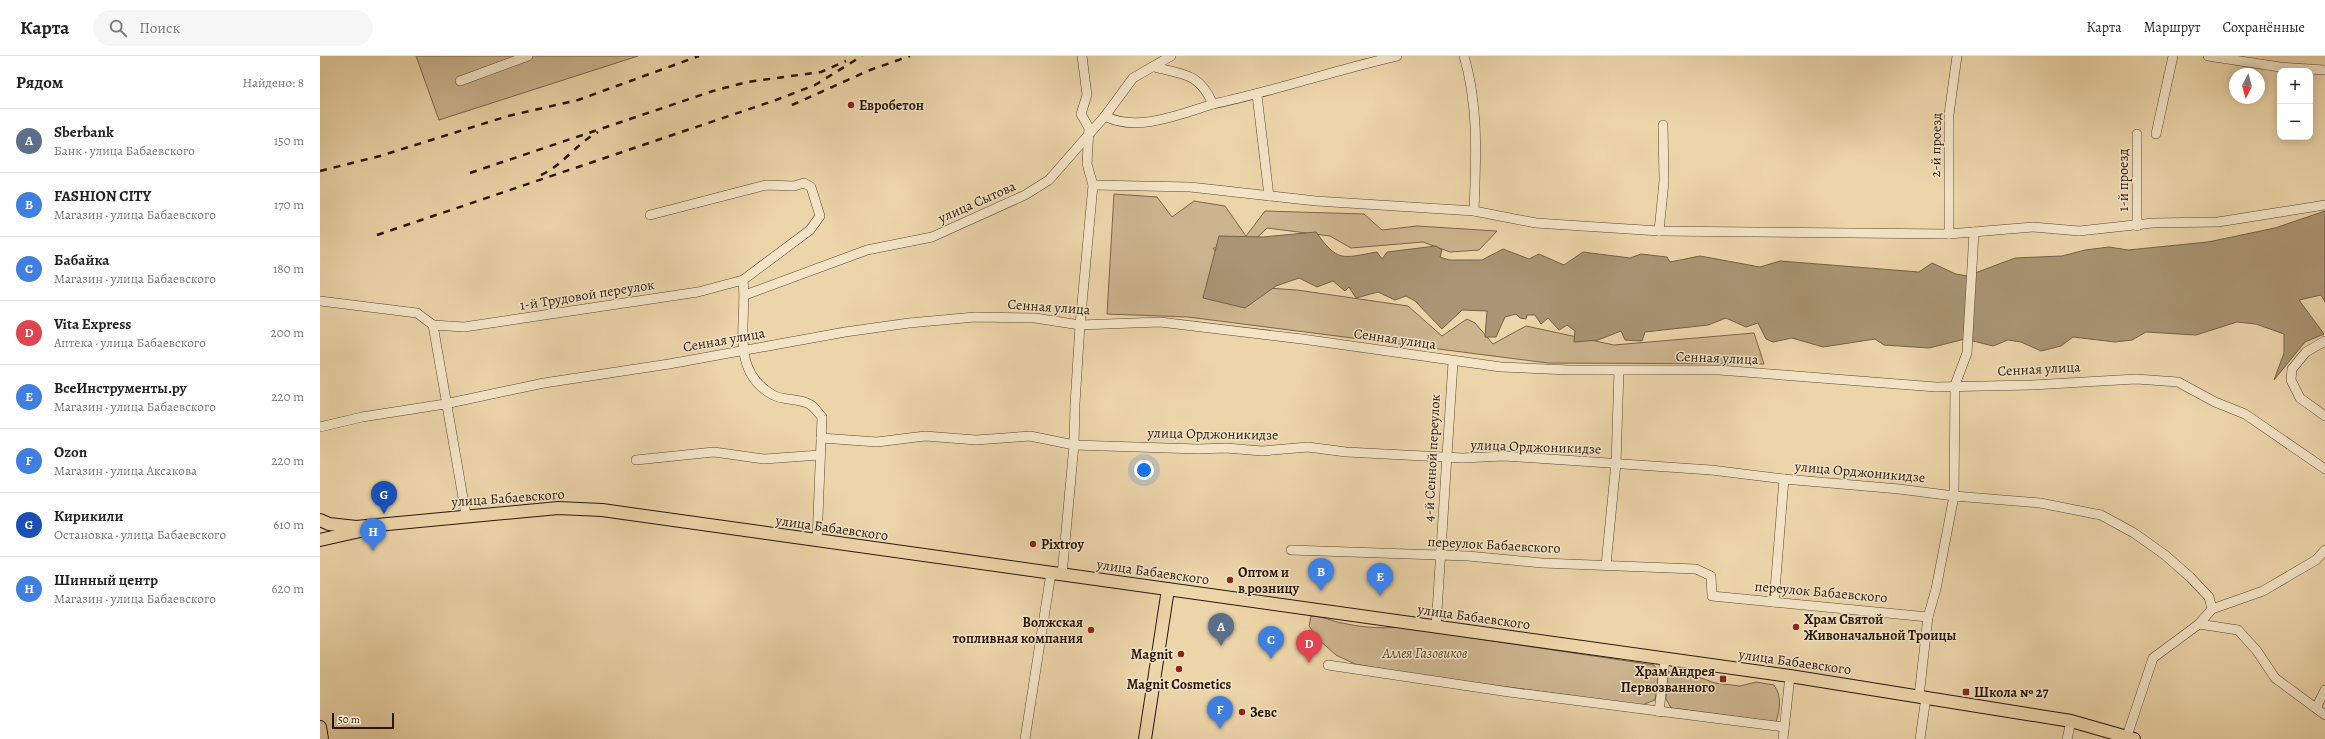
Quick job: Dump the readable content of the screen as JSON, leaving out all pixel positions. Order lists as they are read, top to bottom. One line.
{"streets":{"main road":["улица Бабаевского"],"street":["2-й проезд","1-й проезд","улица Сытова","1-й Трудовой переулок","Сенная улица","улица Орджоникидзе","4-й Сенной переулок","переулок Бабаевского"]},"crossings":[["Сенная улица","4-й Сенной переулок"],["улица Орджоникидзе","4-й Сенной переулок"],["4-й Сенной переулок","улица Бабаевского"],["4-й Сенной переулок","переулок Бабаевского"]],"parks":["Аллея Газовиков"],"places":{"other":["Евробетон","Pixtroy","Оптом и в розницу","Храм Святой Живоначальной Троицы","Волжская топливная компания","Magnit","Magnit Cosmetics","Зевс"],"transit":["Храм Андрея Первозванного","Школа № 27"]},"scale_bar":"50 m","north":"bottom","page":{"header":"Карта","search":"Поиск","nav":["Карта","Маршрут","Сохранённые"],"heading":["Рядом","Найдено: 8"],"map_buttons":["+","−"],"list":[{"mark":"A","name":"Sberbank","note":"Банк · улица Бабаевского","value":"150 m"},{"mark":"B","name":"FASHION CITY","note":"Магазин · улица Бабаевского","value":"170 m"},{"mark":"C","name":"Бабайка","note":"Магазин · улица Бабаевского","value":"180 m"},{"mark":"D","name":"Vita Express","note":"Аптека · улица Бабаевского","value":"200 m"},{"mark":"E","name":"ВсеИнструменты.ру","note":"Магазин · улица Бабаевского","value":"220 m"},{"mark":"F","name":"Ozon","note":"Магазин · улица Аксакова","value":"220 m"},{"mark":"G","name":"Кирикили","note":"Остановка · улица Бабаевского","value":"610 m"},{"mark":"H","name":"Шинный центр","note":"Магазин · улица Бабаевского","value":"620 m"}],"pins":["G","H","B","E","A","C","D","F"],"scale":"50 m"}}
